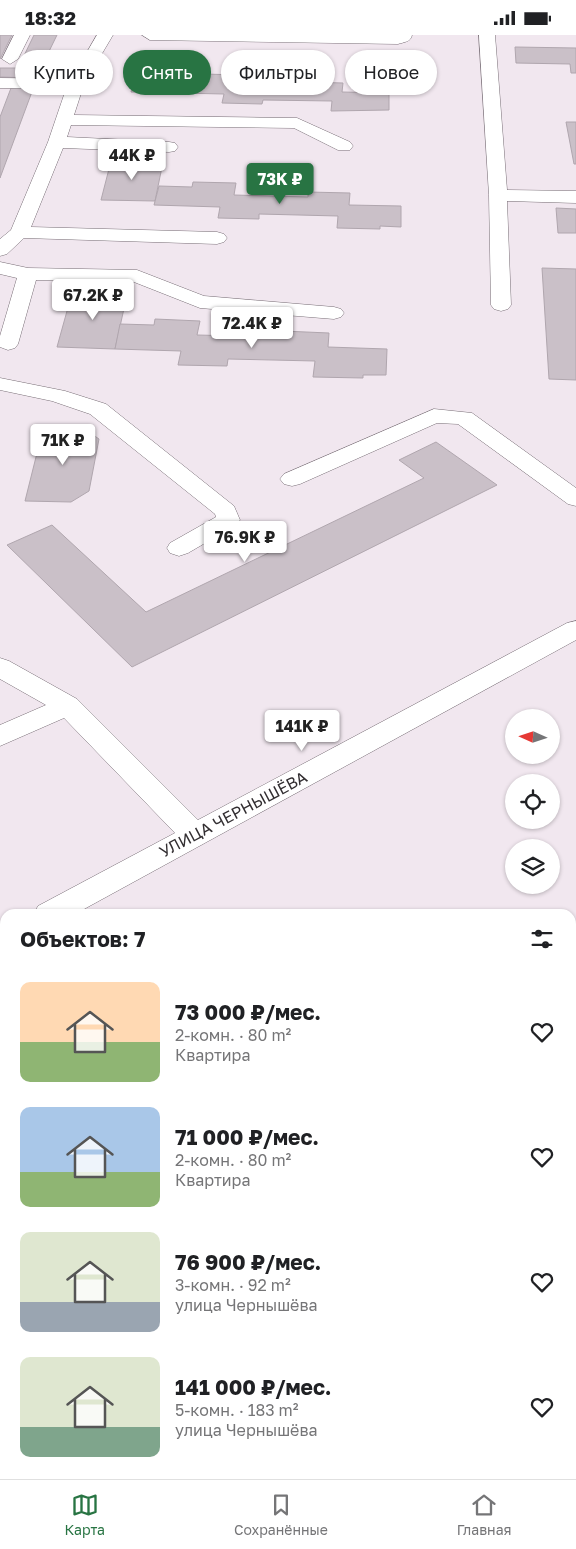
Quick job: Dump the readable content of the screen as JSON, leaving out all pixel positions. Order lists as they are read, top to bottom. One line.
{"streets":{"street":["УЛИЦА ЧЕРНЫШЁВА"]},"north":"left","page":{"status":"18:32","chip":["Купить","Снять","Фильтры","Новое"],"price":["44K ₽","73K ₽","67.2K ₽","72.4K ₽","71K ₽","76.9K ₽","141K ₽"],"heading":"Объектов: 7","list":[{"name":"73 000 ₽/мес.","note":"2-комн. · 80 m² · Квартира"},{"name":"71 000 ₽/мес.","note":"2-комн. · 80 m² · Квартира"},{"name":"76 900 ₽/мес.","note":"3-комн. · 92 m² · улица Чернышёва"},{"name":"141 000 ₽/мес.","note":"5-комн. · 183 m² · улица Чернышёва"}],"tabs":["Карта","Сохранённые","Главная"]}}
